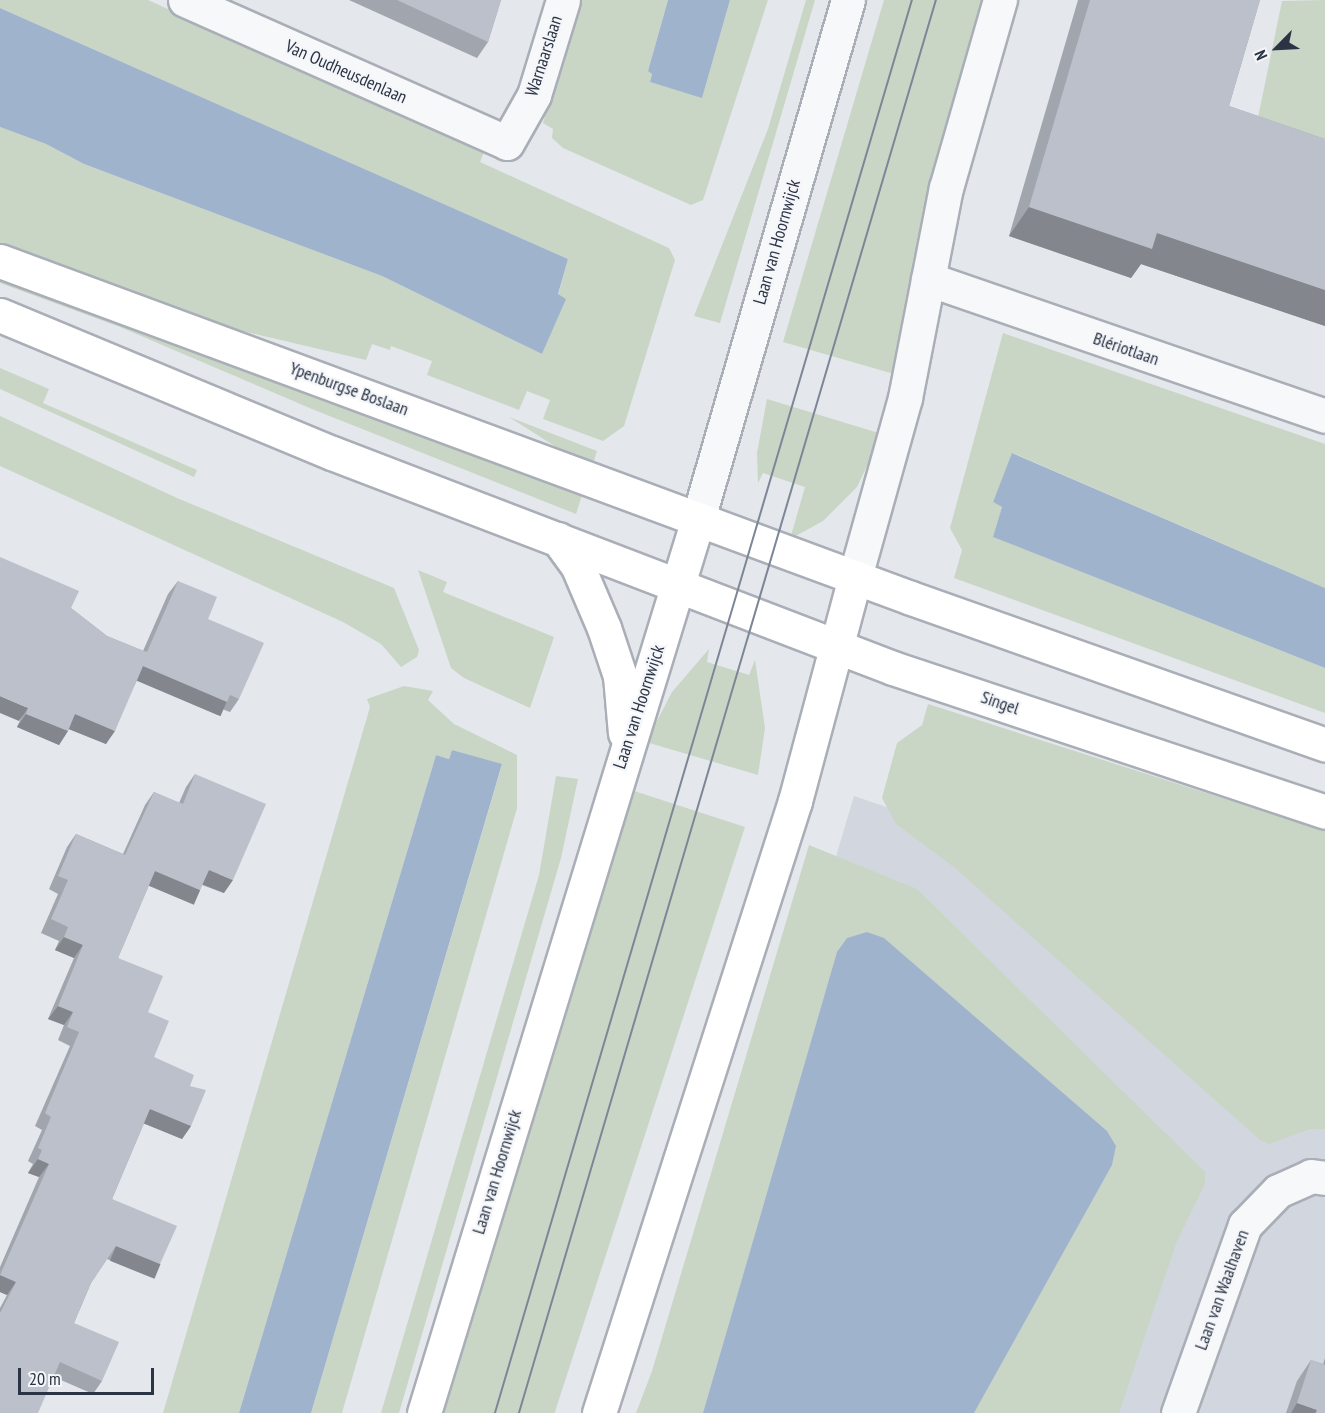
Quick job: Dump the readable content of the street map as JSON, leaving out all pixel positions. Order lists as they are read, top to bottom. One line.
{"streets":{"main road":["Laan van Hoornwijck","Ypenburgse Boslaan","Singel"],"street":["Warnaarslaan","Van Oudheusdenlaan","Blériotlaan","Laan van Waalhaven"]},"crossings":[["Warnaarslaan","Van Oudheusdenlaan"],["Laan van Hoornwijck","Ypenburgse Boslaan"],["Laan van Hoornwijck","Singel"]],"scale_bar":"20 m","north":"bottom left"}
